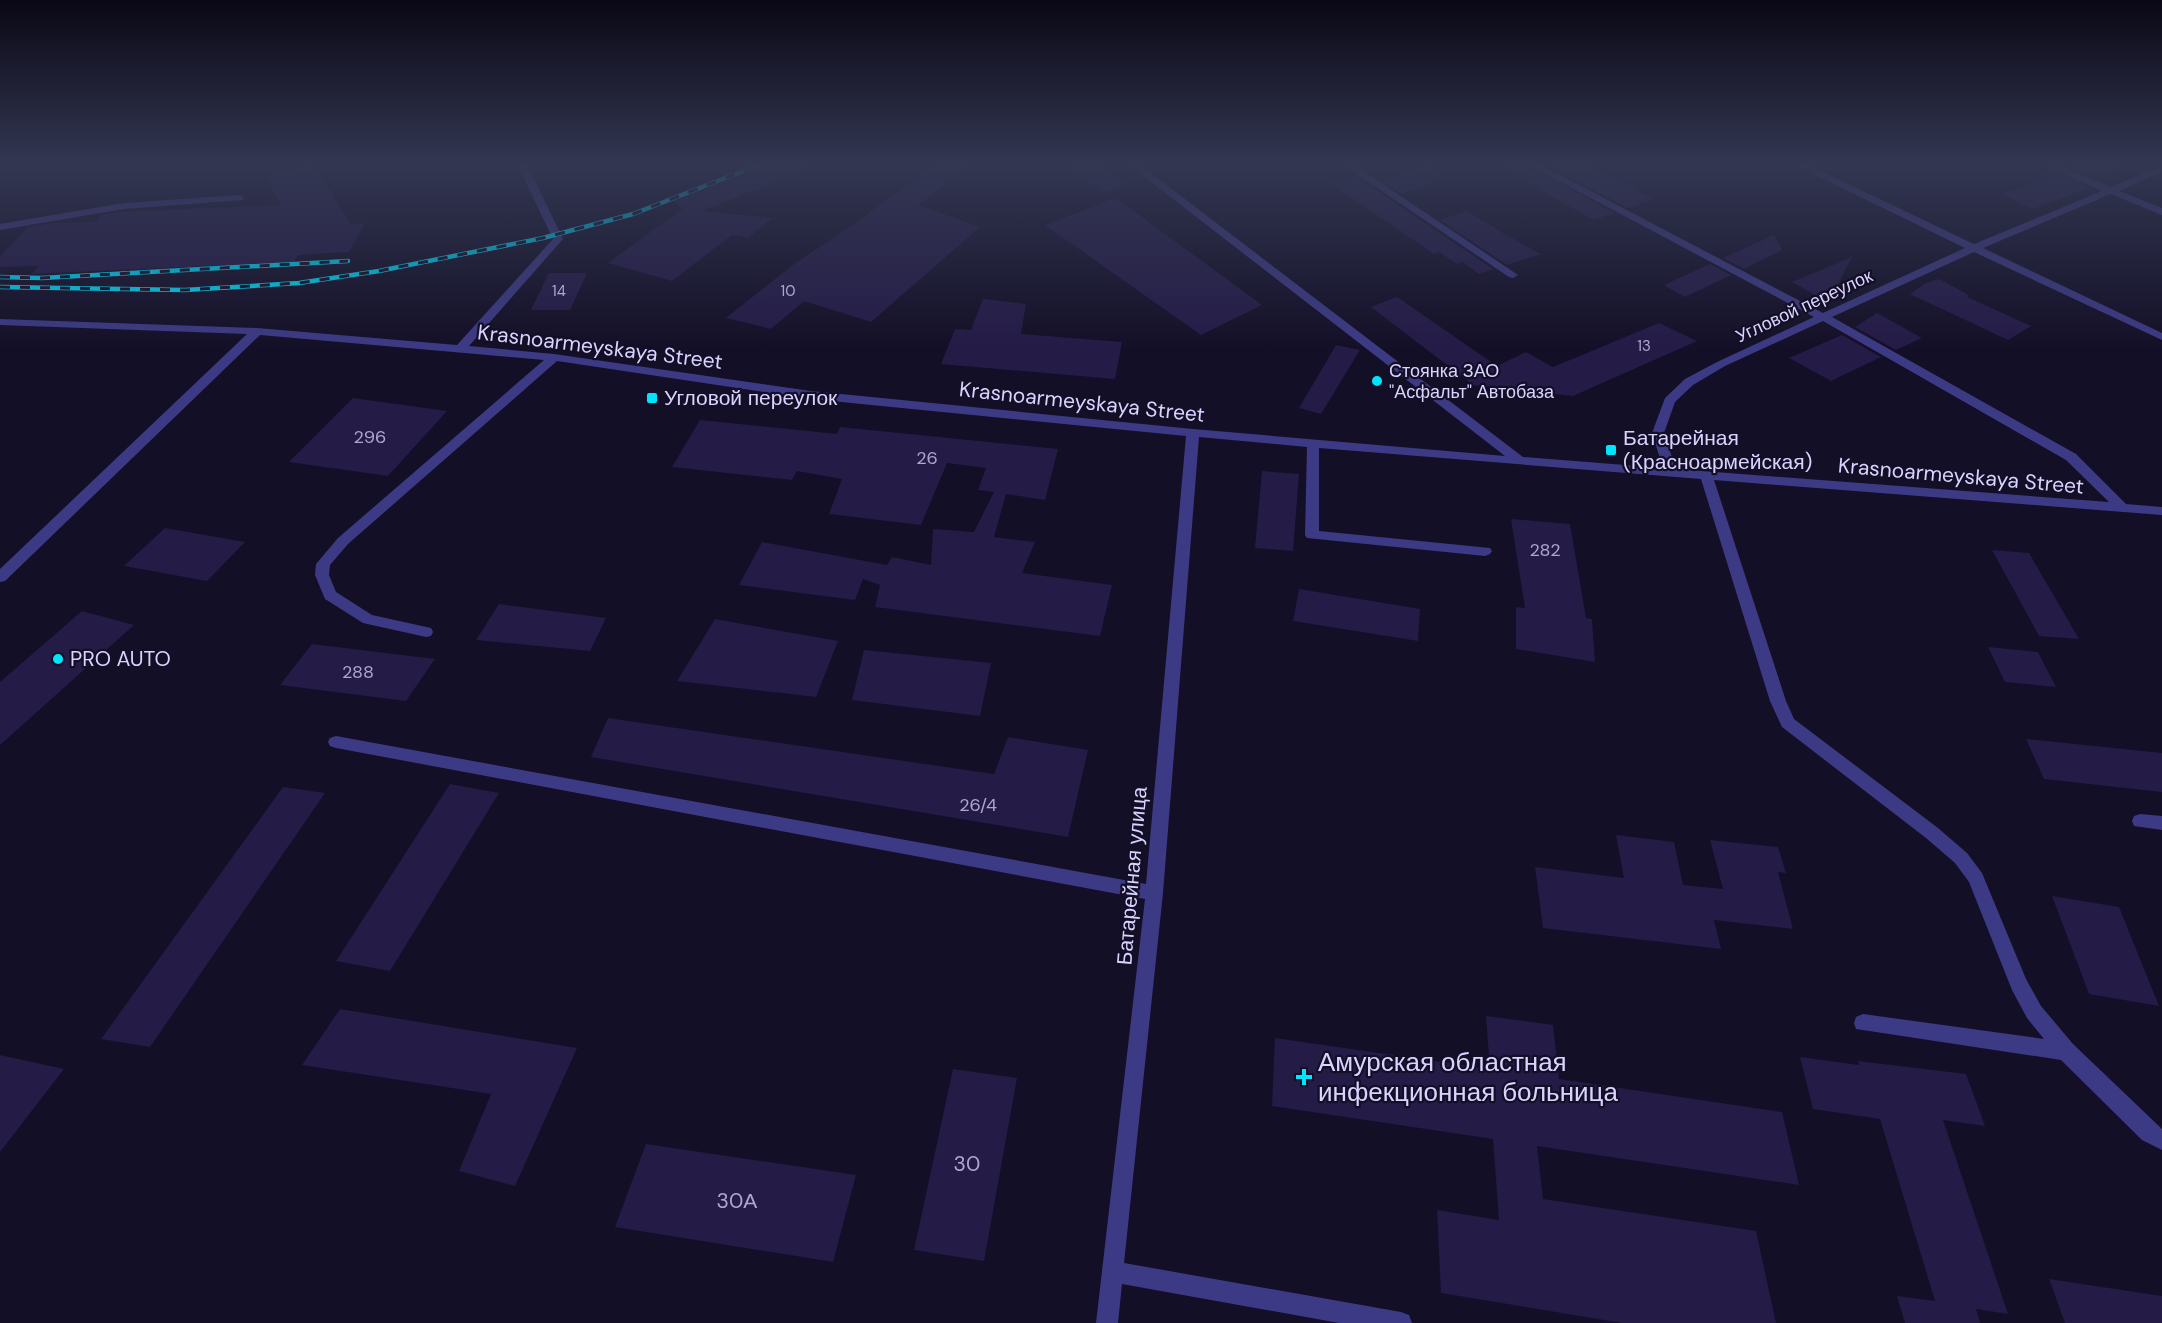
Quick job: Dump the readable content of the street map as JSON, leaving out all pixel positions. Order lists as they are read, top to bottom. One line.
{"streets":{"street":["Угловой переулок","Krasnoarmeyskaya Street","Батарейная улица"]},"crossings":[["Угловой переулок","Krasnoarmeyskaya Street"],["Krasnoarmeyskaya Street","Батарейная улица"]],"places":{"other":["Стоянка ЗАО \"Асфальт\" Автобаза","PRO AUTO"],"transit":["Угловой переулок","Батарейная (Красноармейская)"],"health":["Амурская областная инфекционная больница"]},"house_numbers":["14","10","13","296","26","282","288","26/4","30","30А"]}
